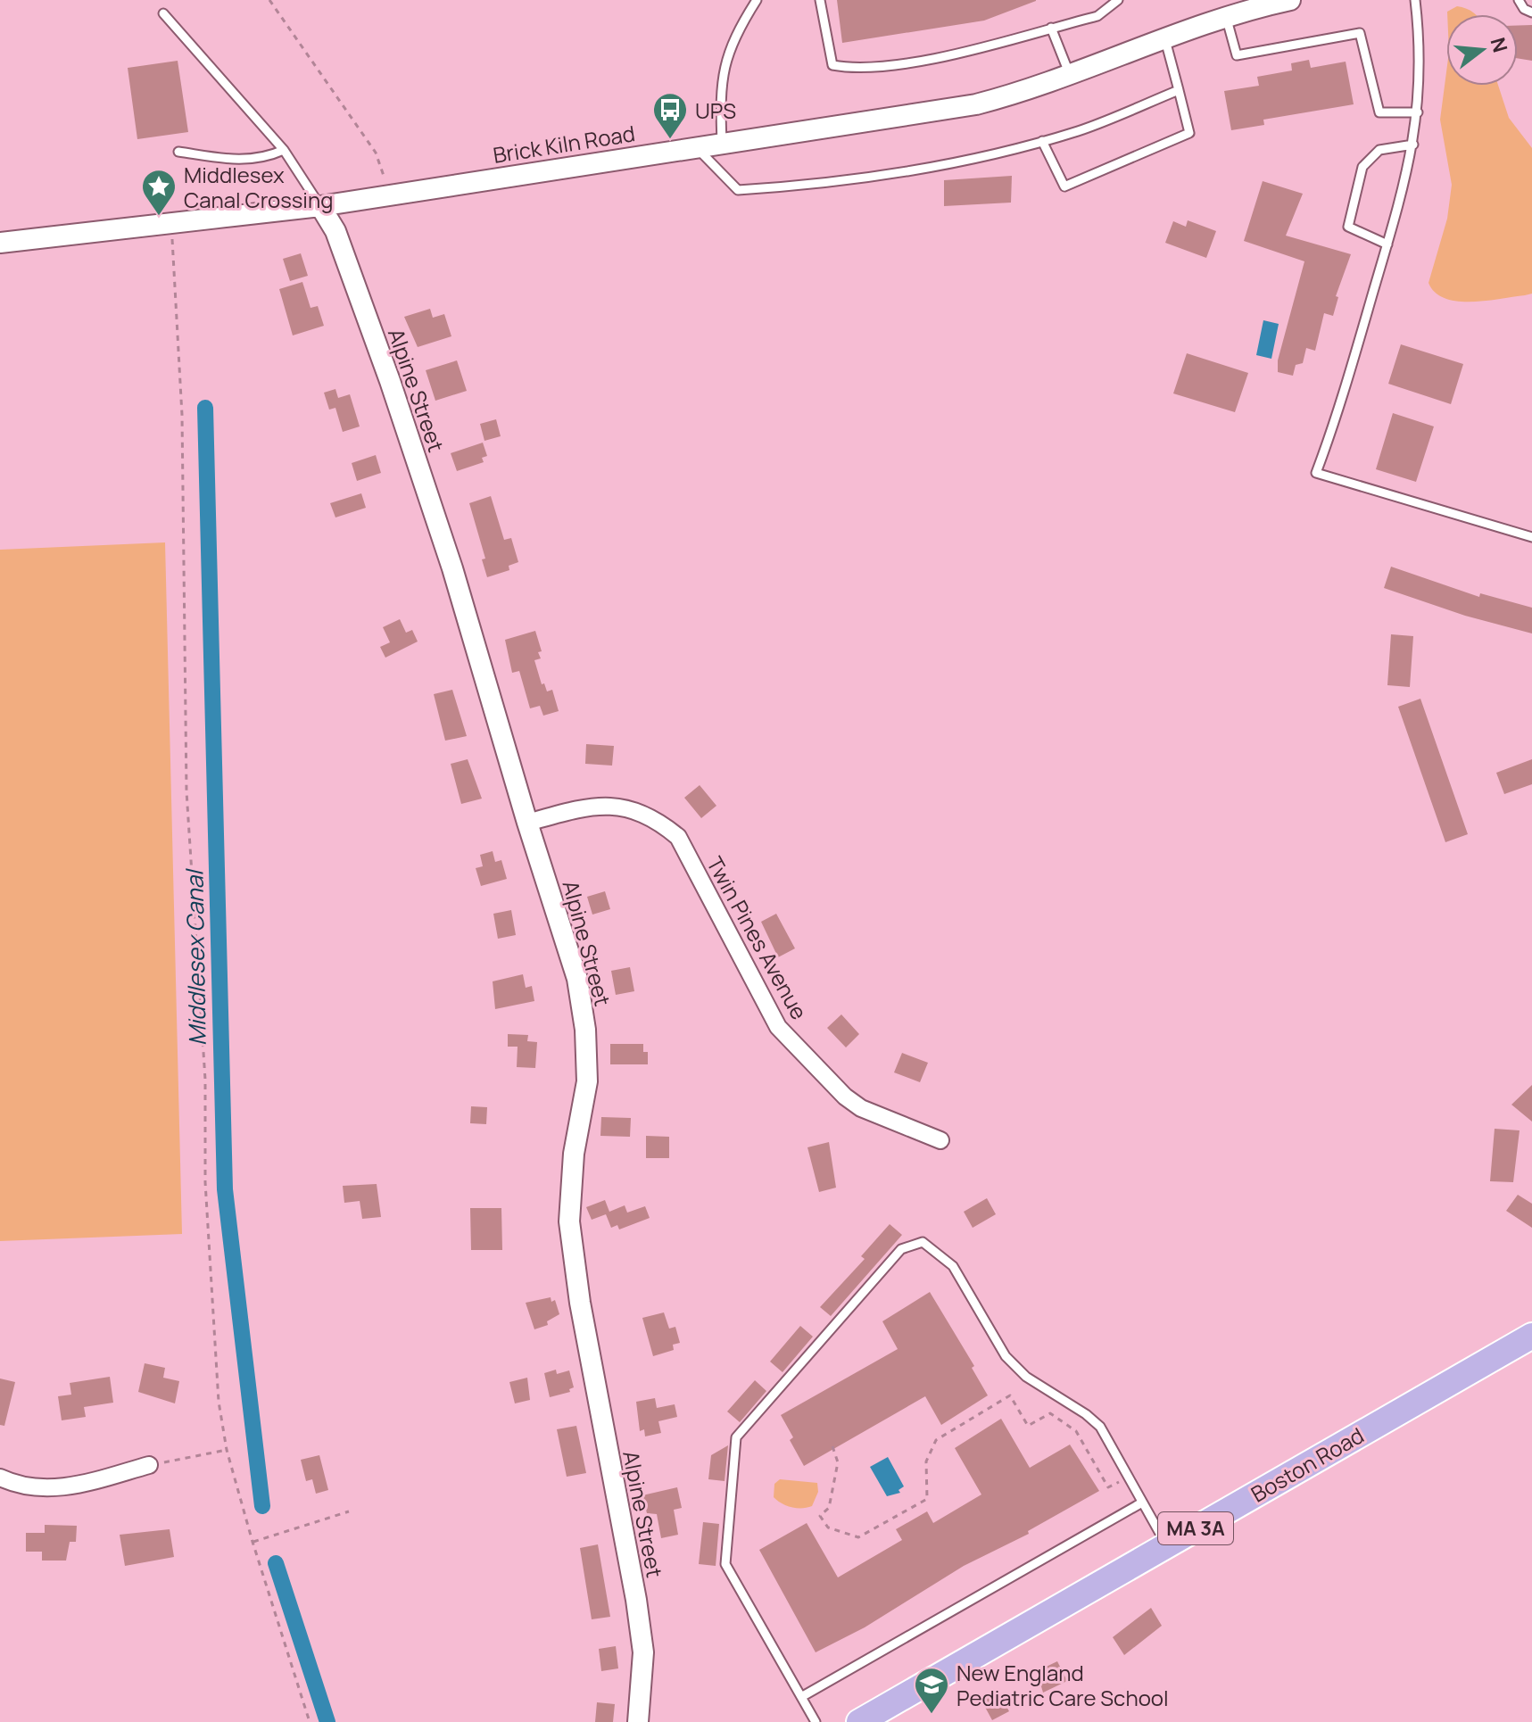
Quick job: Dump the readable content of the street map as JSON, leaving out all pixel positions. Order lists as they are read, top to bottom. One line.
{"streets":{"main road":["Boston Road","MA 3A"],"street":["Brick Kiln Road","Alpine Street","Twin Pines Avenue"]},"crossings":[["Brick Kiln Road","Alpine Street"],["Alpine Street","Twin Pines Avenue"]],"water":["Middlesex Canal"],"places":{"bus stop":["UPS"],"place":["Middlesex Canal Crossing"],"school or university":["New England Pediatric Care School"]},"north":"right"}
